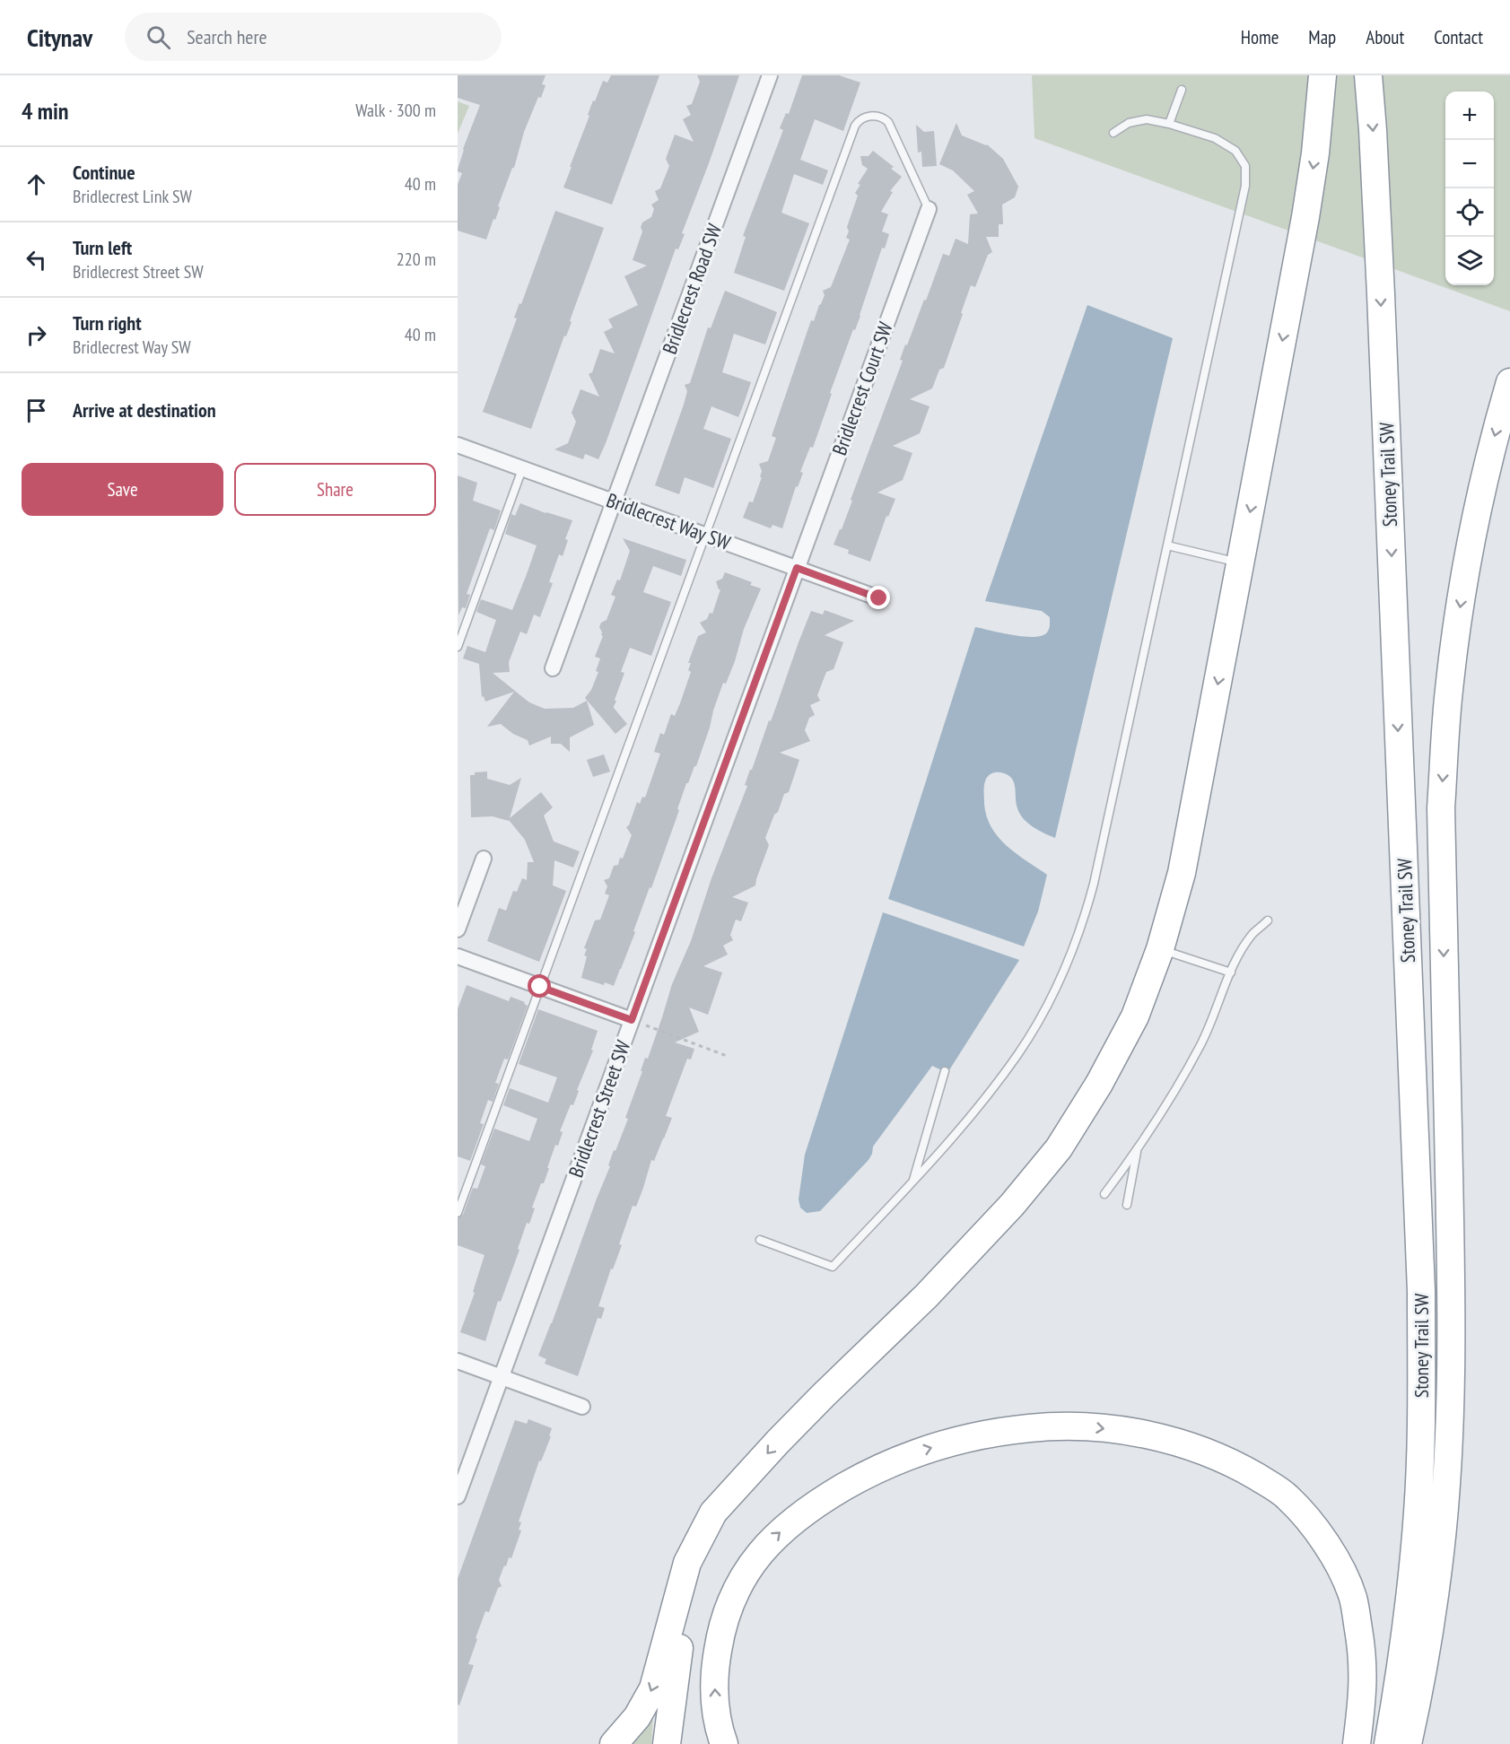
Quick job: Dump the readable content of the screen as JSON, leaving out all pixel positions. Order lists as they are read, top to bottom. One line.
{"streets":{"highway":["Stoney Trail SW"],"street":["Bridlecrest Road SW","Bridlecrest Court SW","Bridlecrest Way SW","Bridlecrest Street SW"]},"crossings":[["Bridlecrest Road SW","Bridlecrest Way SW"],["Bridlecrest Court SW","Bridlecrest Way SW"],["Bridlecrest Court SW","Bridlecrest Street SW"],["Bridlecrest Way SW","Bridlecrest Street SW"]],"page":{"header":"Citynav","search":"Search here","nav":["Home","Map","About","Contact"],"heading":["4 min","Walk · 300 m"],"map_buttons":["+","−"],"list":[["Continue","Bridlecrest Link SW","40 m"],["Turn left","Bridlecrest Street SW","220 m"],["Turn right","Bridlecrest Way SW","40 m"],"Arrive at destination"],"buttons":["Save","Share"]}}
